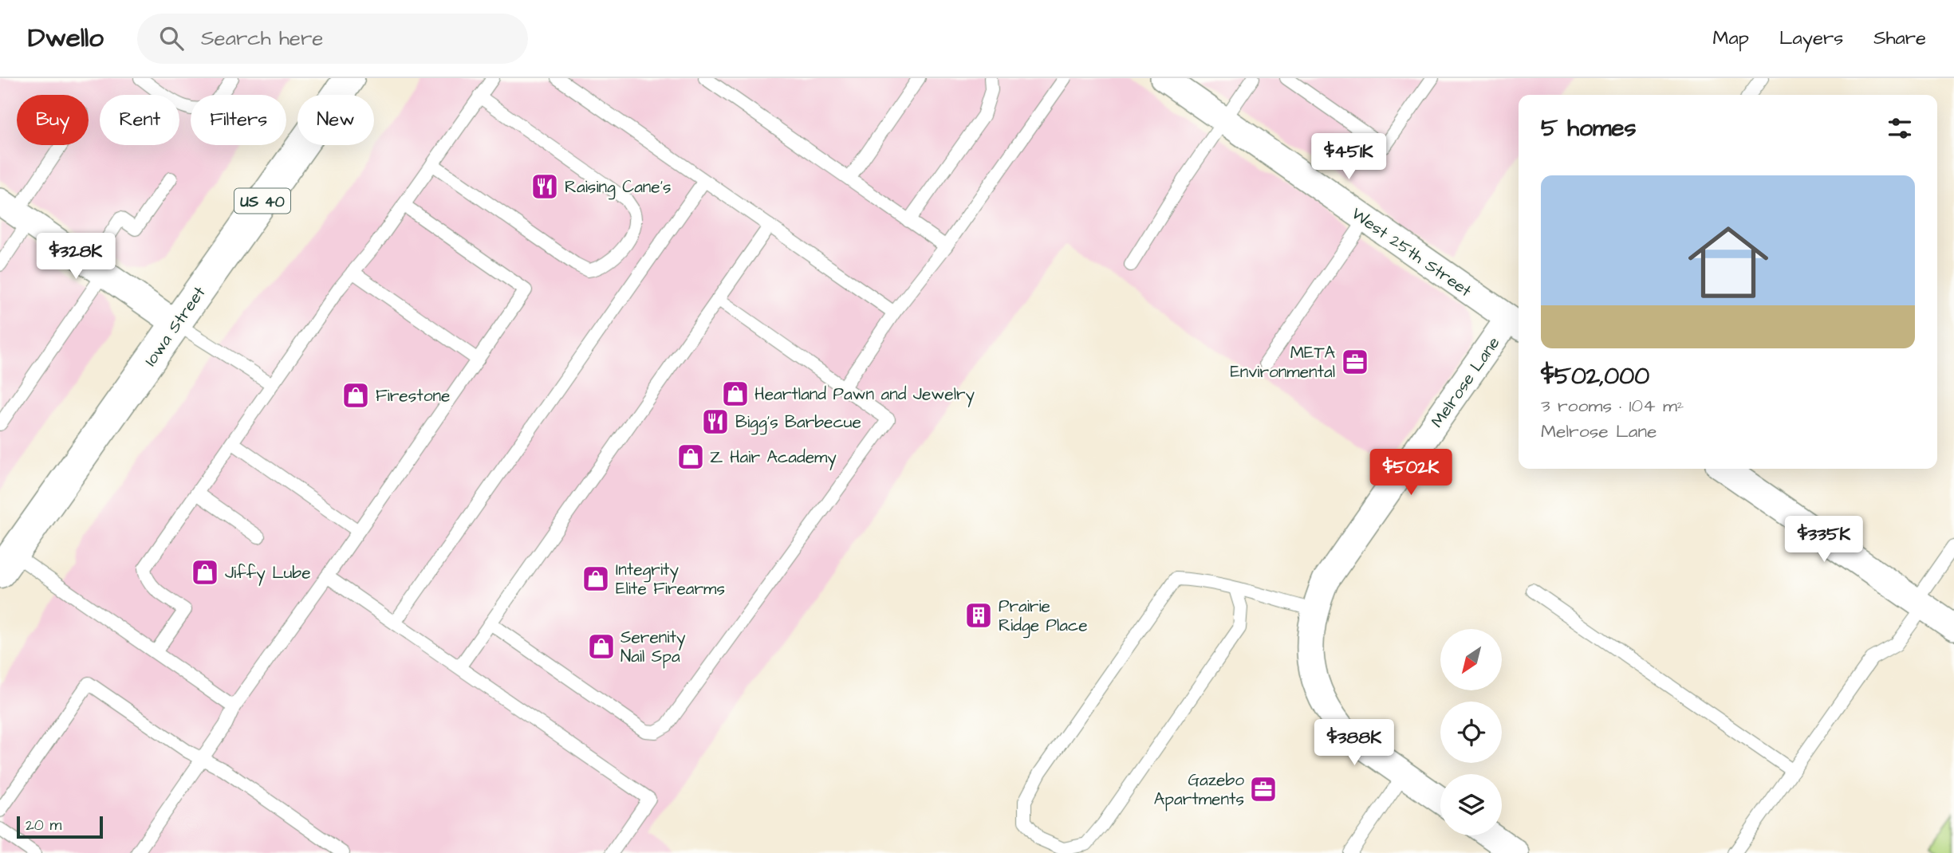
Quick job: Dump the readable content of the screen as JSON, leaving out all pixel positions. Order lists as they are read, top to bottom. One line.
{"streets":{"highway":["US 40","Iowa Street"],"street":["West 25th Street","Melrose Lane"]},"crossings":[["West 25th Street","Melrose Lane"]],"places":{"restaurant":["Raising Cane's","Bigg's Barbecue"],"office":["META Environmental","Gazebo Apartments"],"shop":["Heartland Pawn and Jewelry","Firestone","Z Hair Academy","Jiffy Lube","Integrity Elite Firearms","Serenity Nail Spa"],"building":["Prairie Ridge Place"]},"scale_bar":"20 m","north":"bottom left","page":{"header":"Dwello","search":"Search here","nav":["Map","Layers","Share"],"chip":["Buy","Rent","Filters","New"],"heading":"5 homes","price":["$451K","$328K","$502K","$335K","$388K"],"list":[{"name":"$502,000","note":"3 rooms · 104 m² · Melrose Lane"}],"scale":"20 m"}}
